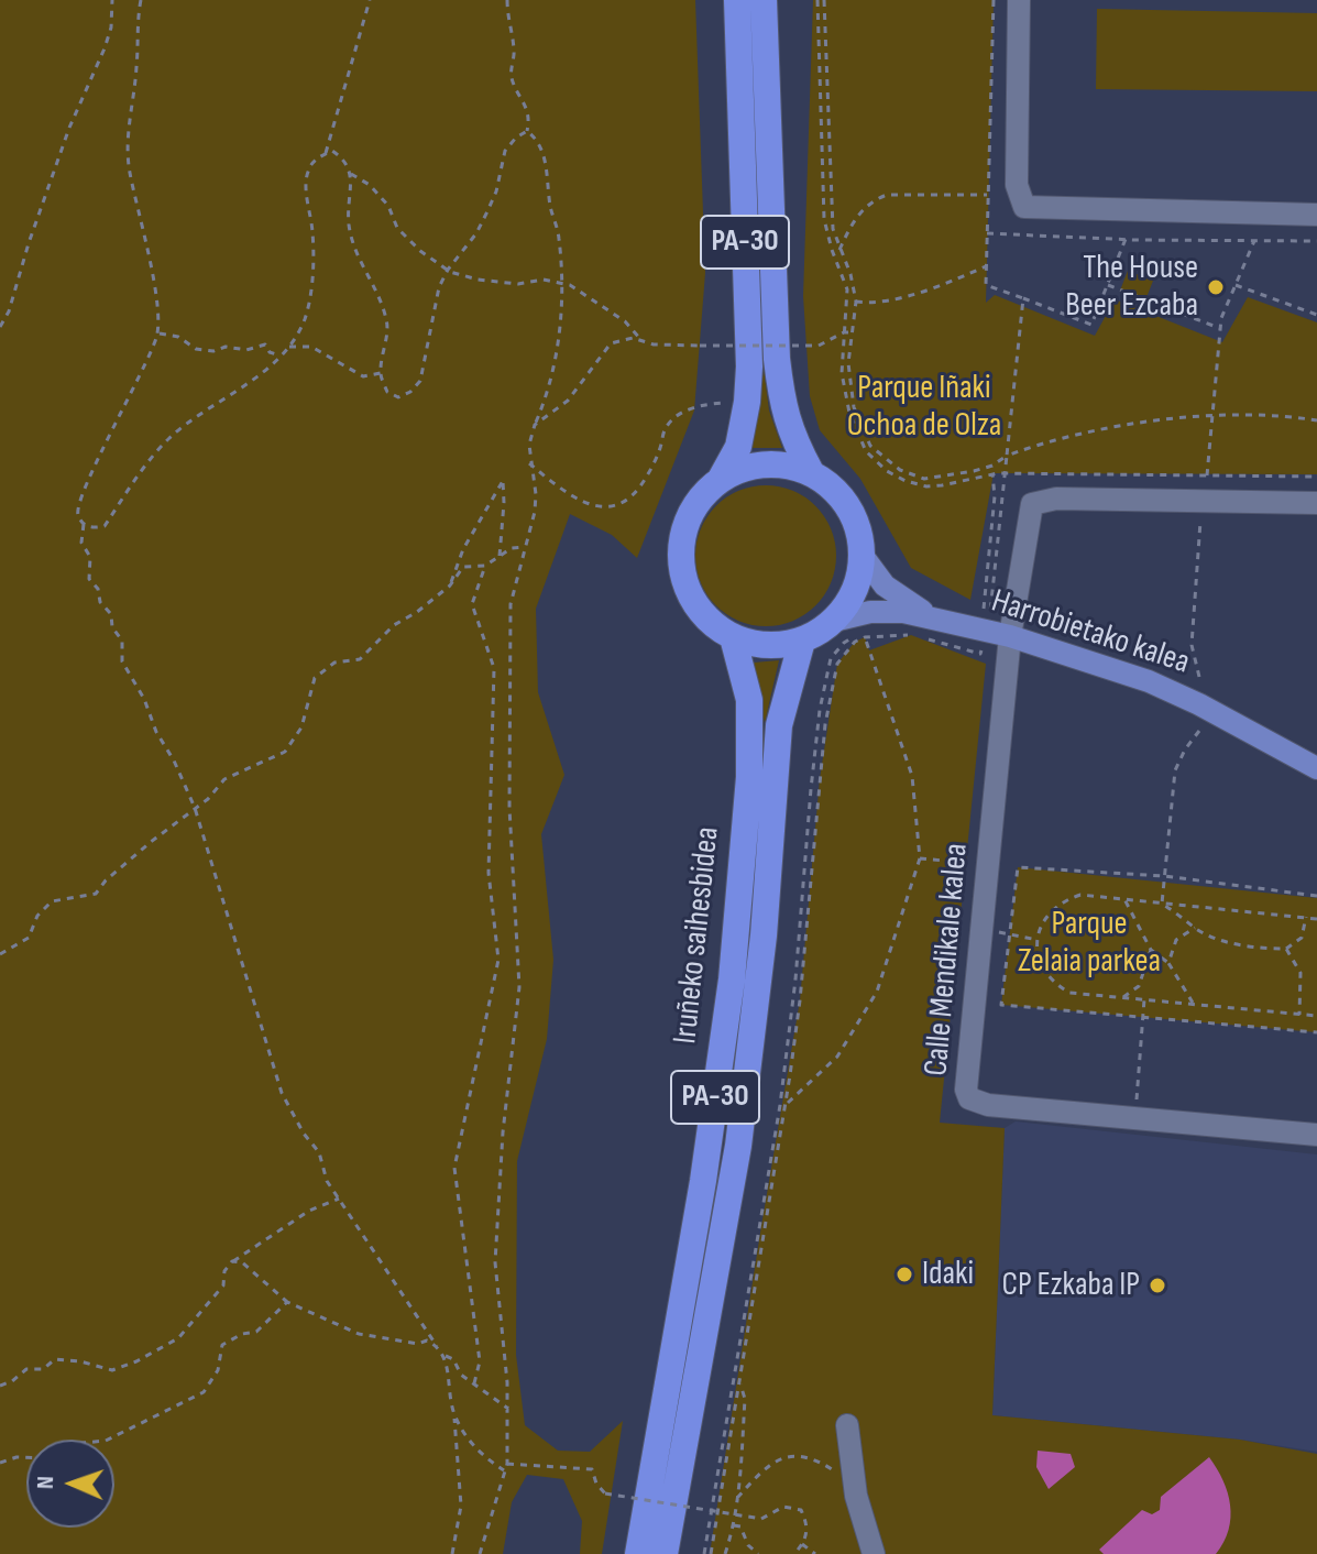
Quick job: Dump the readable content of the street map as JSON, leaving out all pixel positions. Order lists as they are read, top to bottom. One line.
{"streets":{"highway":["PA-30","Iruñeko saihesbidea"],"main road":["Harrobietako kalea"],"street":["Calle Mendikale kalea"]},"crossings":[["PA-30","Harrobietako kalea"],["PA-30","Iruñeko saihesbidea"],["Harrobietako kalea","Iruñeko saihesbidea"],["Harrobietako kalea","Calle Mendikale kalea"]],"parks":["Parque Iñaki Ochoa de Olza","Parque Zelaia parkea"],"places":["The House Beer Ezcaba","Idaki","CP Ezkaba IP"],"north":"left"}
